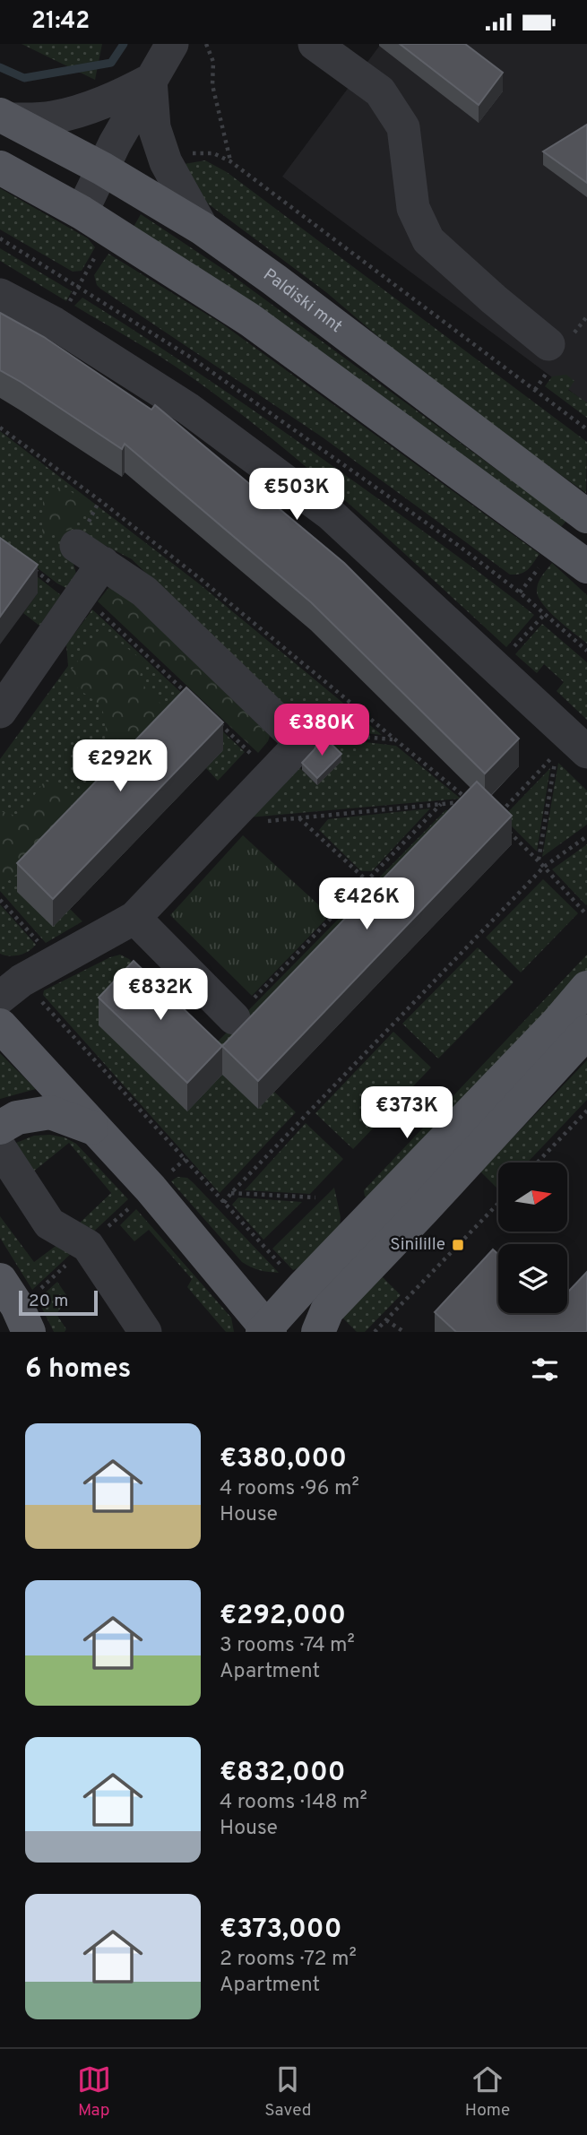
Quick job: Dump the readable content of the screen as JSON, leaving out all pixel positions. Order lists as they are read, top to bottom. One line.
{"streets":{"main road":["Paldiski mnt"]},"places":{"transit":["Sinilille"]},"scale_bar":"20 m","north":"right","page":{"status":"21:42","price":["€503K","€380K","€292K","€426K","€832K","€373K"],"scale":"20 m","heading":"6 homes","list":[{"name":"€380,000","note":"4 rooms · 96 m² · House"},{"name":"€292,000","note":"3 rooms · 74 m² · Apartment"},{"name":"€832,000","note":"4 rooms · 148 m² · House"},{"name":"€373,000","note":"2 rooms · 72 m² · Apartment"}],"tabs":["Map","Saved","Home"]}}
